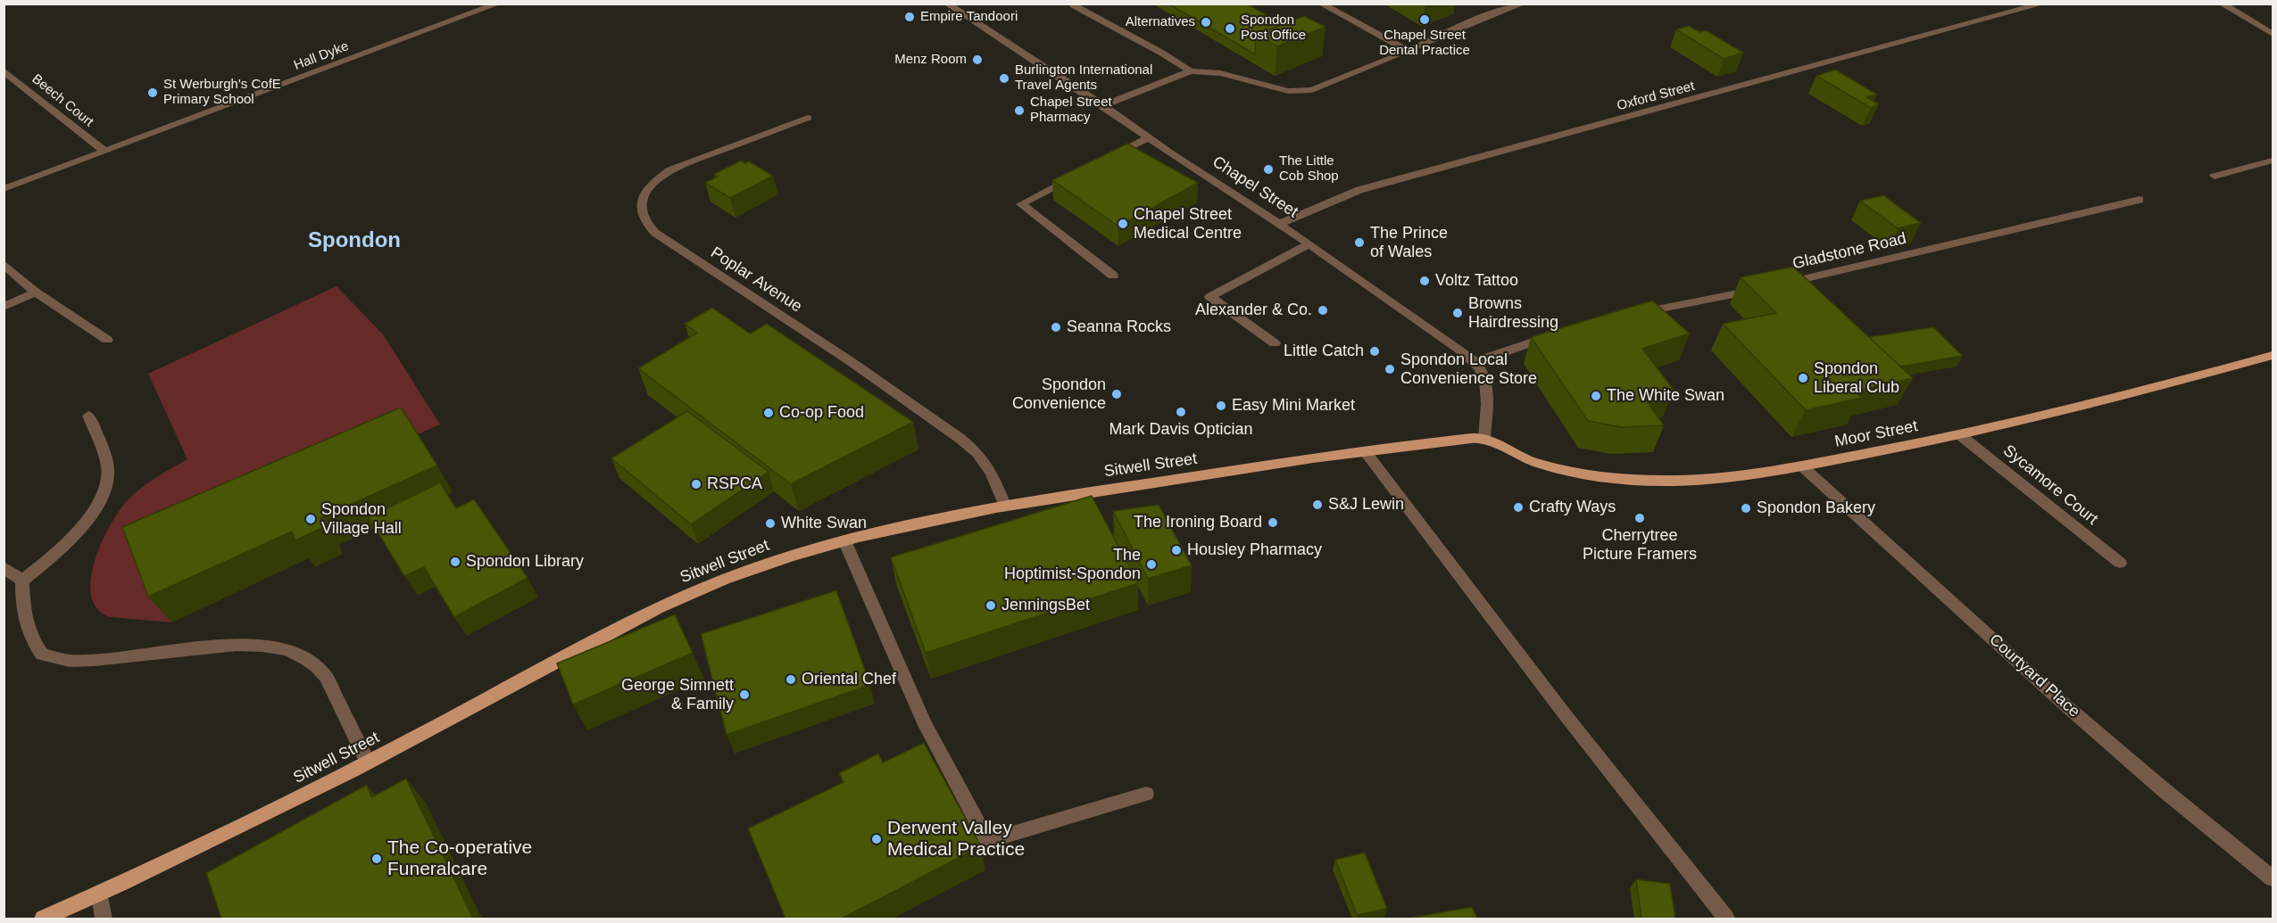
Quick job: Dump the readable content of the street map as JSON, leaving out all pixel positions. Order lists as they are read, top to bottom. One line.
{"streets":{"main road":["Moor Street","Sitwell Street"],"street":["Hall Dyke","Oxford Street","Beech Court","Chapel Street","Gladstone Road","Poplar Avenue","Sycamore Court","Courtyard Place"]},"crossings":[["Hall Dyke","Beech Court"],["Oxford Street","Chapel Street"],["Chapel Street","Moor Street"],["Chapel Street","Sitwell Street"],["Poplar Avenue","Sitwell Street"],["Moor Street","Sitwell Street"],["Moor Street","Sycamore Court"],["Moor Street","Courtyard Place"]],"districts":["Spondon"],"places":["Empire Tandoori","Chapel Street Dental Practice","Alternatives","Spondon Post Office","Menz Room","Burlington International Travel Agents","St Werburgh's CofE Primary School","Chapel Street Pharmacy","The Little Cob Shop","Chapel Street Medical Centre","The Prince of Wales","Voltz Tattoo","Alexander & Co.","Browns Hairdressing","Seanna Rocks","Little Catch","Spondon Local Convenience Store","Spondon Liberal Club","Spondon Convenience","The White Swan","Easy Mini Market","Mark Davis Optician","Co-op Food","RSPCA","S&J Lewin","Crafty Ways","Spondon Bakery","Cherrytree Picture Framers","Spondon Village Hall","The Ironing Board","White Swan","Housley Pharmacy","Spondon Library","The Hoptimist-Spondon","JenningsBet","Oriental Chef","George Simnett & Family","Derwent Valley Medical Practice","The Co-operative Funeralcare"]}
